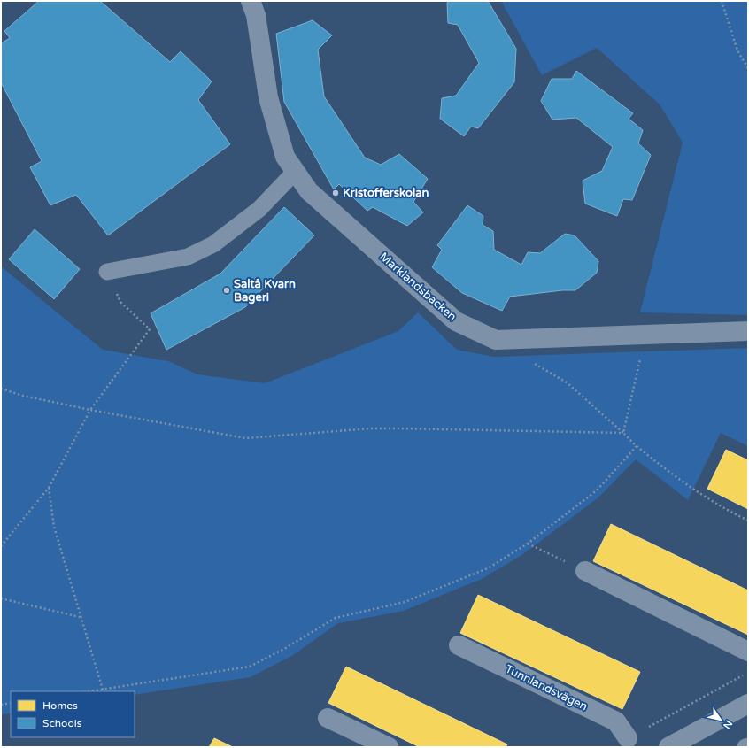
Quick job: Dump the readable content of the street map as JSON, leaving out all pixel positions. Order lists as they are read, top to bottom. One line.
{"streets":{"street":["Marklandsbacken","Tunnlandsvägen"]},"places":["Kristofferskolan","Saltå Kvarn Bageri"],"legend":["Homes","Schools"],"north":"bottom right"}
